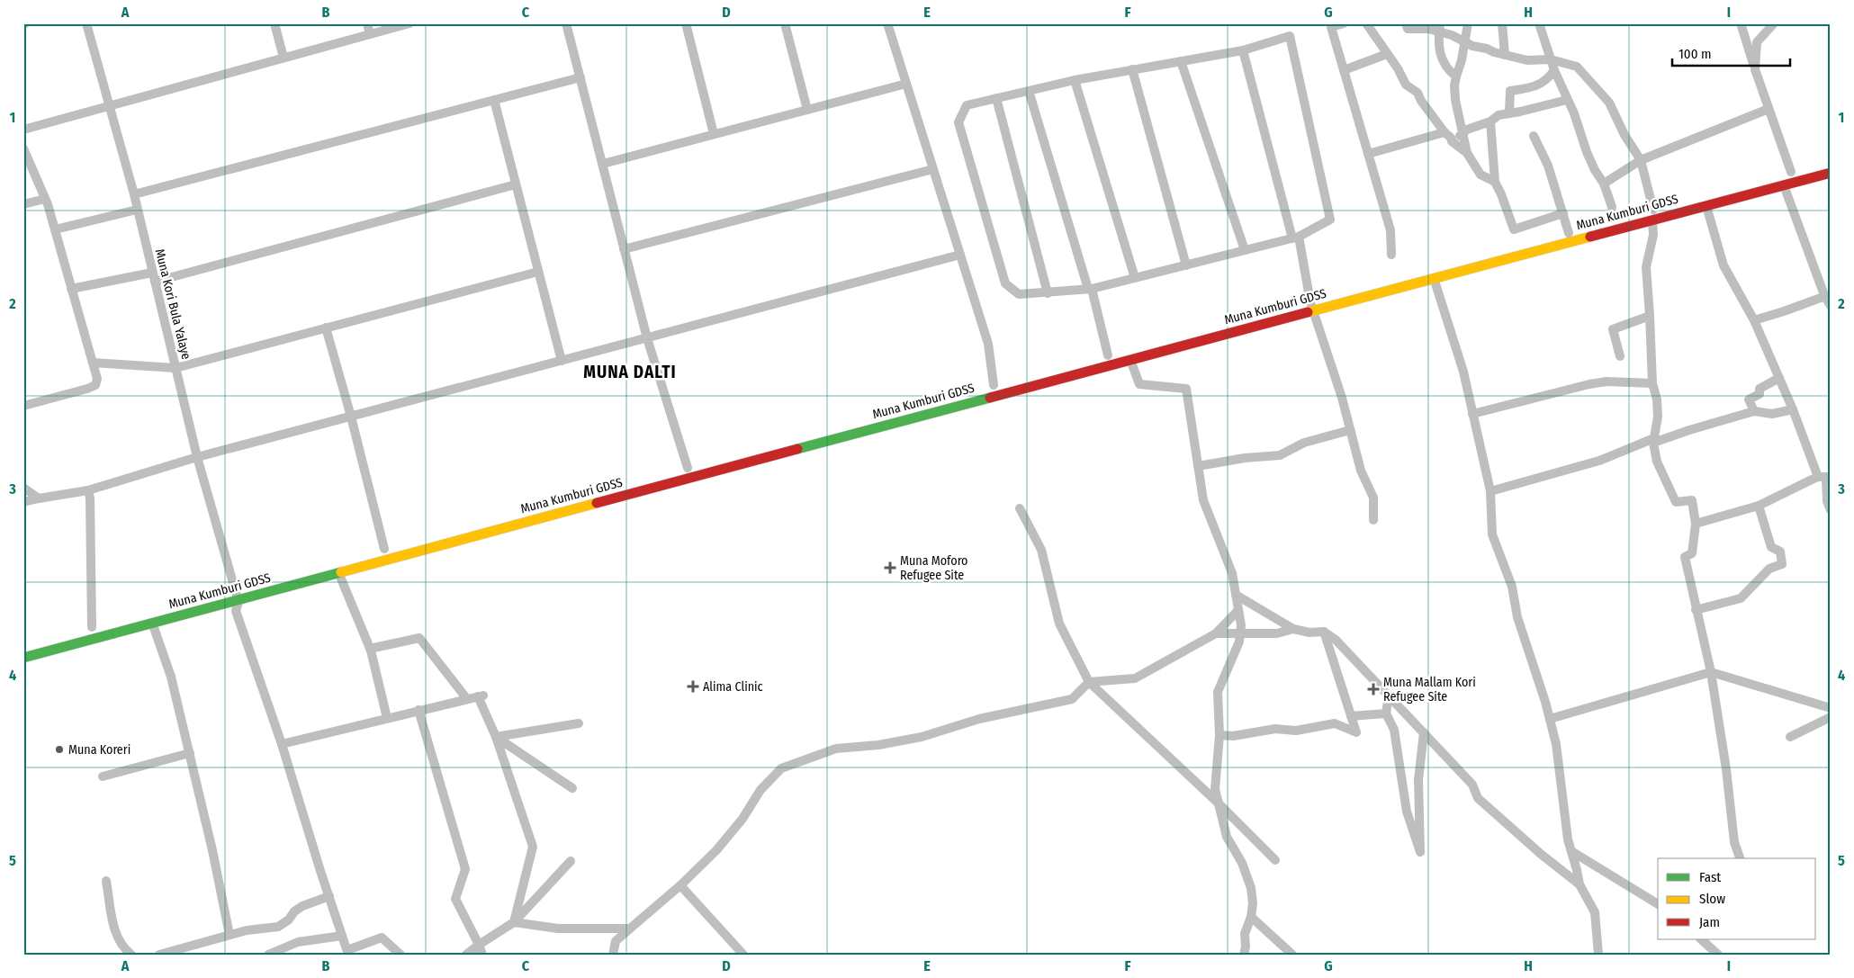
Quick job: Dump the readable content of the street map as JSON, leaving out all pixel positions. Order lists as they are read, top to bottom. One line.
{"streets":{"highway":["Muna Kumburi GDSS"],"street":["Muna Kori Bula Yalaye"]},"crossings":[["Muna Kumburi GDSS","Muna Kori Bula Yalaye"]],"districts":["MUNA DALTI"],"places":{"health":["Muna Moforo Refugee Site","Alima Clinic","Muna Mallam Kori Refugee Site"],"other":["Muna Koreri"]},"legend":["Fast","Slow","Jam"],"scale_bar":"100 m","grid":{"columns":["A","B","C","D","E","F","G","H","I"],"rows":["1","2","3","4","5"]}}
